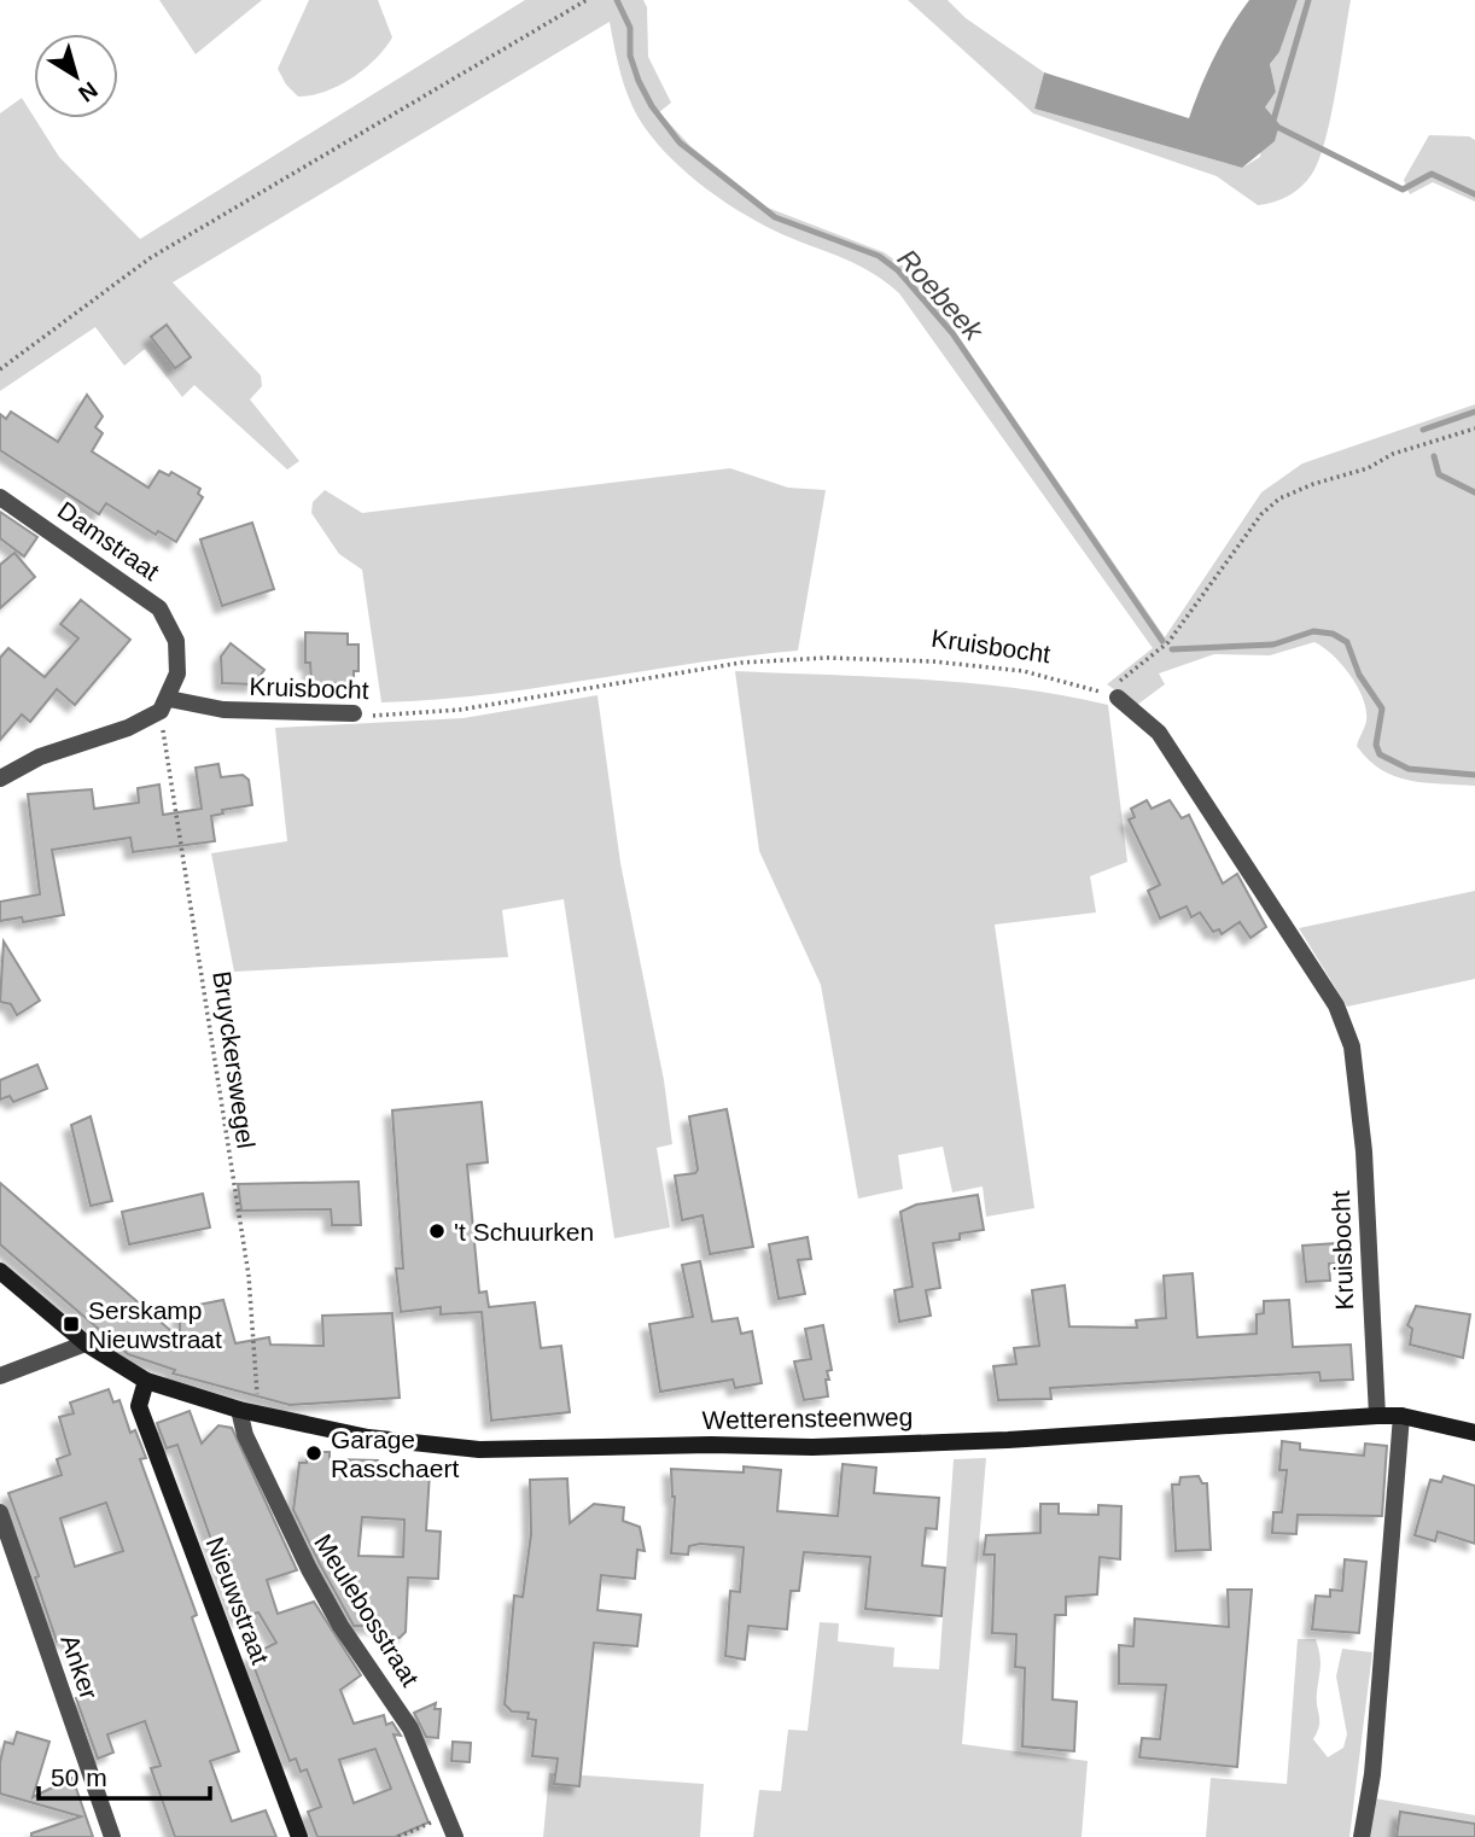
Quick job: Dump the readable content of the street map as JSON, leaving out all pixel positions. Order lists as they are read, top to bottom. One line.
{"streets":{"street":["Damstraat","Kruisbocht","Wetterensteenweg","Nieuwstraat","Meulebosstraat","Anker"],"path":["Bruyckerswegel"]},"crossings":[["Damstraat","Kruisbocht"],["Damstraat","Bruyckerswegel"],["Kruisbocht","Bruyckerswegel"],["Kruisbocht","Wetterensteenweg"],["Bruyckerswegel","Wetterensteenweg"],["Wetterensteenweg","Nieuwstraat"],["Wetterensteenweg","Meulebosstraat"]],"water":["Roebeek"],"places":{"other":["'t Schuurken","Garage Rasschaert"],"transit":["Serskamp Nieuwstraat"]},"scale_bar":"50 m","north":"bottom right"}
